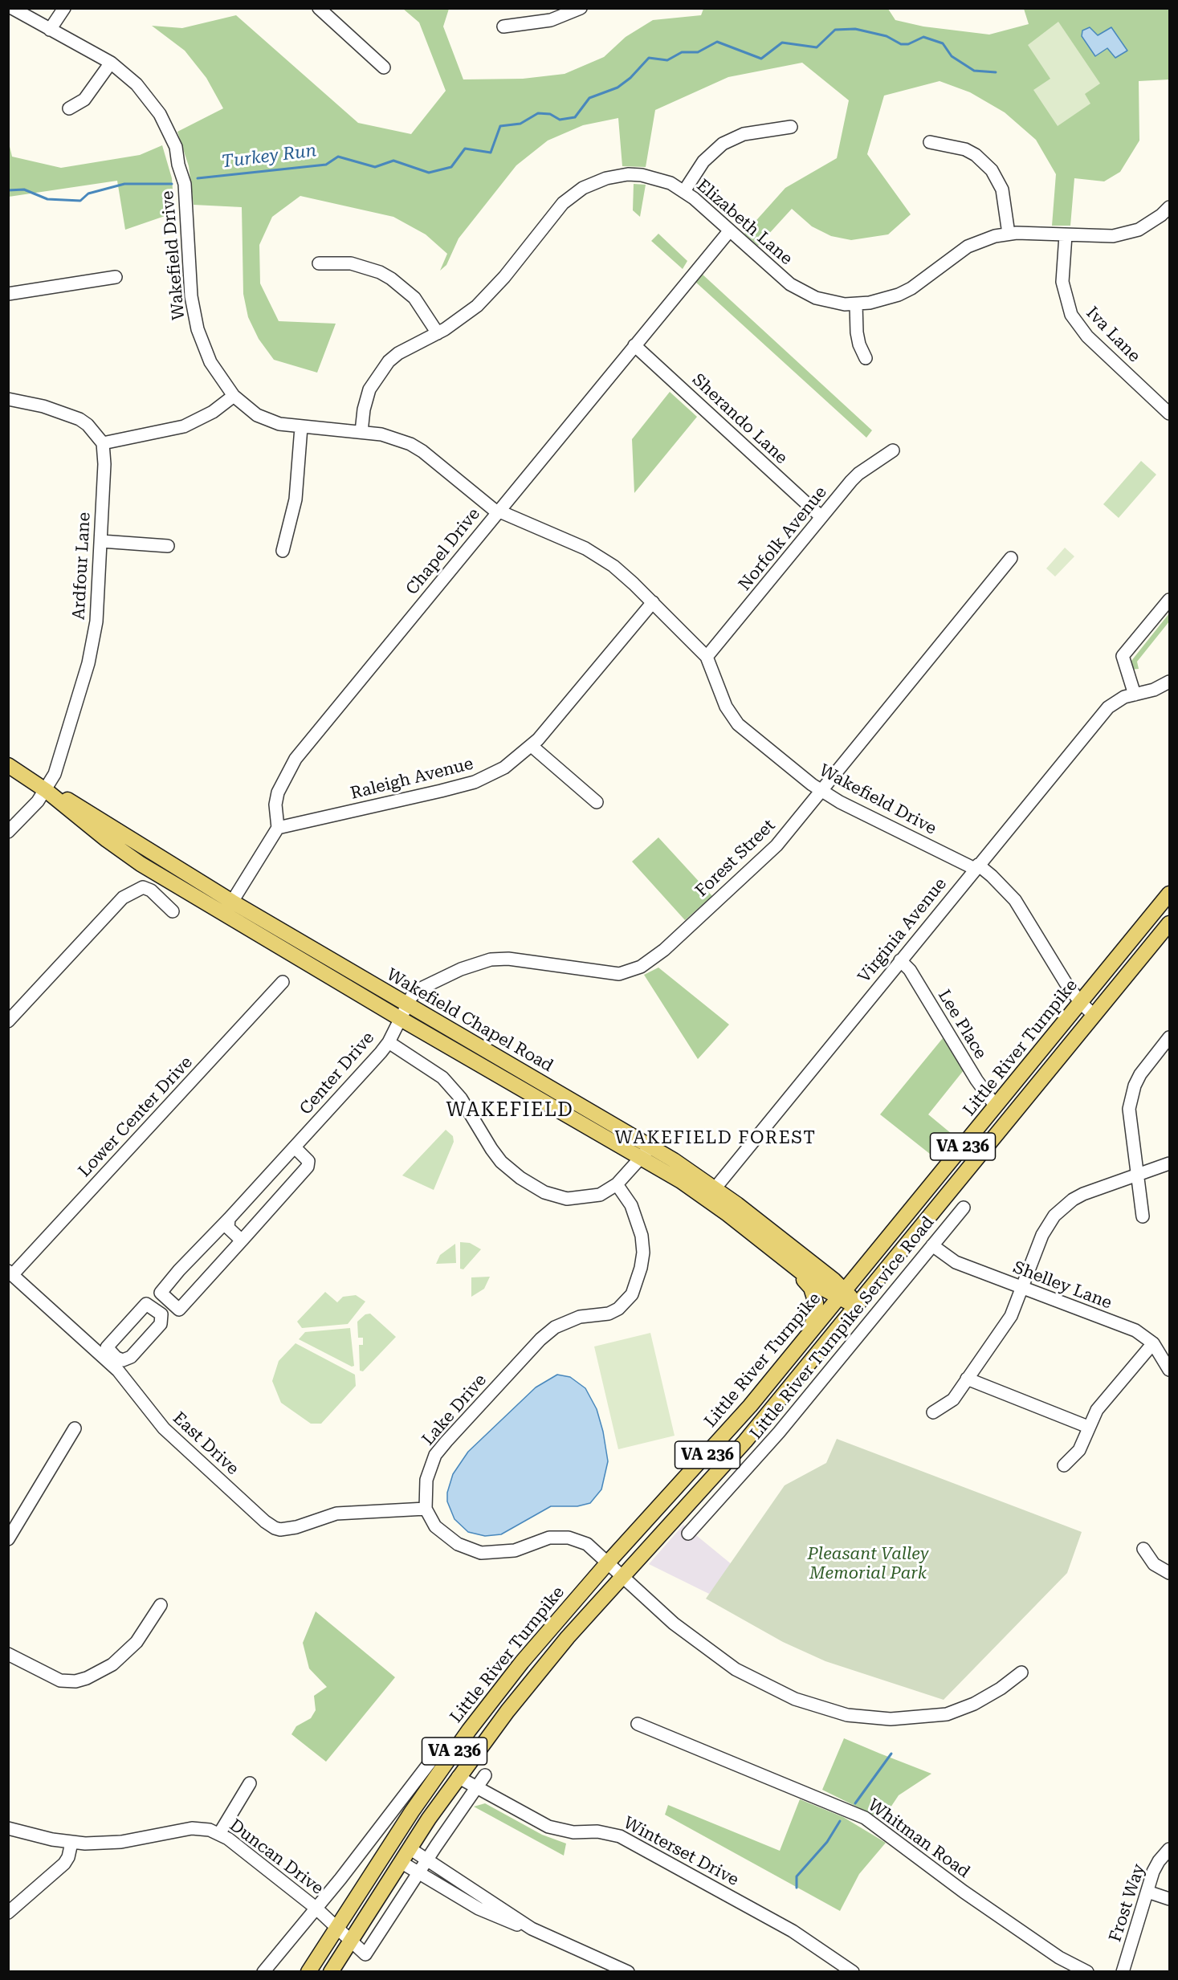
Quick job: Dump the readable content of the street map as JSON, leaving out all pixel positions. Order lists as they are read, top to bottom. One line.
{"streets":{"main road":["Wakefield Chapel Road","Little River Turnpike","VA 236"],"street":["Elizabeth Lane","Wakefield Drive","Iva Lane","Sherando Lane","Norfolk Avenue","Chapel Drive","Ardfour Lane","Raleigh Avenue","Forest Street","Virginia Avenue","Lee Place","Center Drive","Lower Center Drive","Shelley Lane","Little River Turnpike Service Road","Lake Drive","East Drive","Whitman Road","Winterset Drive","Duncan Drive","Frost Way"]},"crossings":[["Elizabeth Lane","Wakefield Drive"],["Elizabeth Lane","Iva Lane"],["Elizabeth Lane","Chapel Drive"],["Wakefield Drive","Norfolk Avenue"],["Wakefield Drive","Chapel Drive"],["Wakefield Drive","Raleigh Avenue"],["Wakefield Drive","Forest Street"],["Wakefield Drive","Virginia Avenue"],["Wakefield Drive","Little River Turnpike"],["Sherando Lane","Norfolk Avenue"],["Sherando Lane","Chapel Drive"],["Chapel Drive","Raleigh Avenue"],["Ardfour Lane","Wakefield Chapel Road"],["Forest Street","Wakefield Chapel Road"],["Forest Street","Center Drive"],["Virginia Avenue","Wakefield Chapel Road"],["Virginia Avenue","Lee Place"],["Wakefield Chapel Road","Little River Turnpike"],["Wakefield Chapel Road","Center Drive"],["Wakefield Chapel Road","Little River Turnpike Service Road"],["Lee Place","Little River Turnpike"],["Little River Turnpike","Winterset Drive"],["Little River Turnpike","Duncan Drive"],["Lower Center Drive","East Drive"],["Shelley Lane","Little River Turnpike Service Road"],["Lake Drive","East Drive"]],"districts":["WAKEFIELD","WAKEFIELD FOREST"],"water":["Turkey Run"],"parks":["Pleasant Valley Memorial Park"]}
